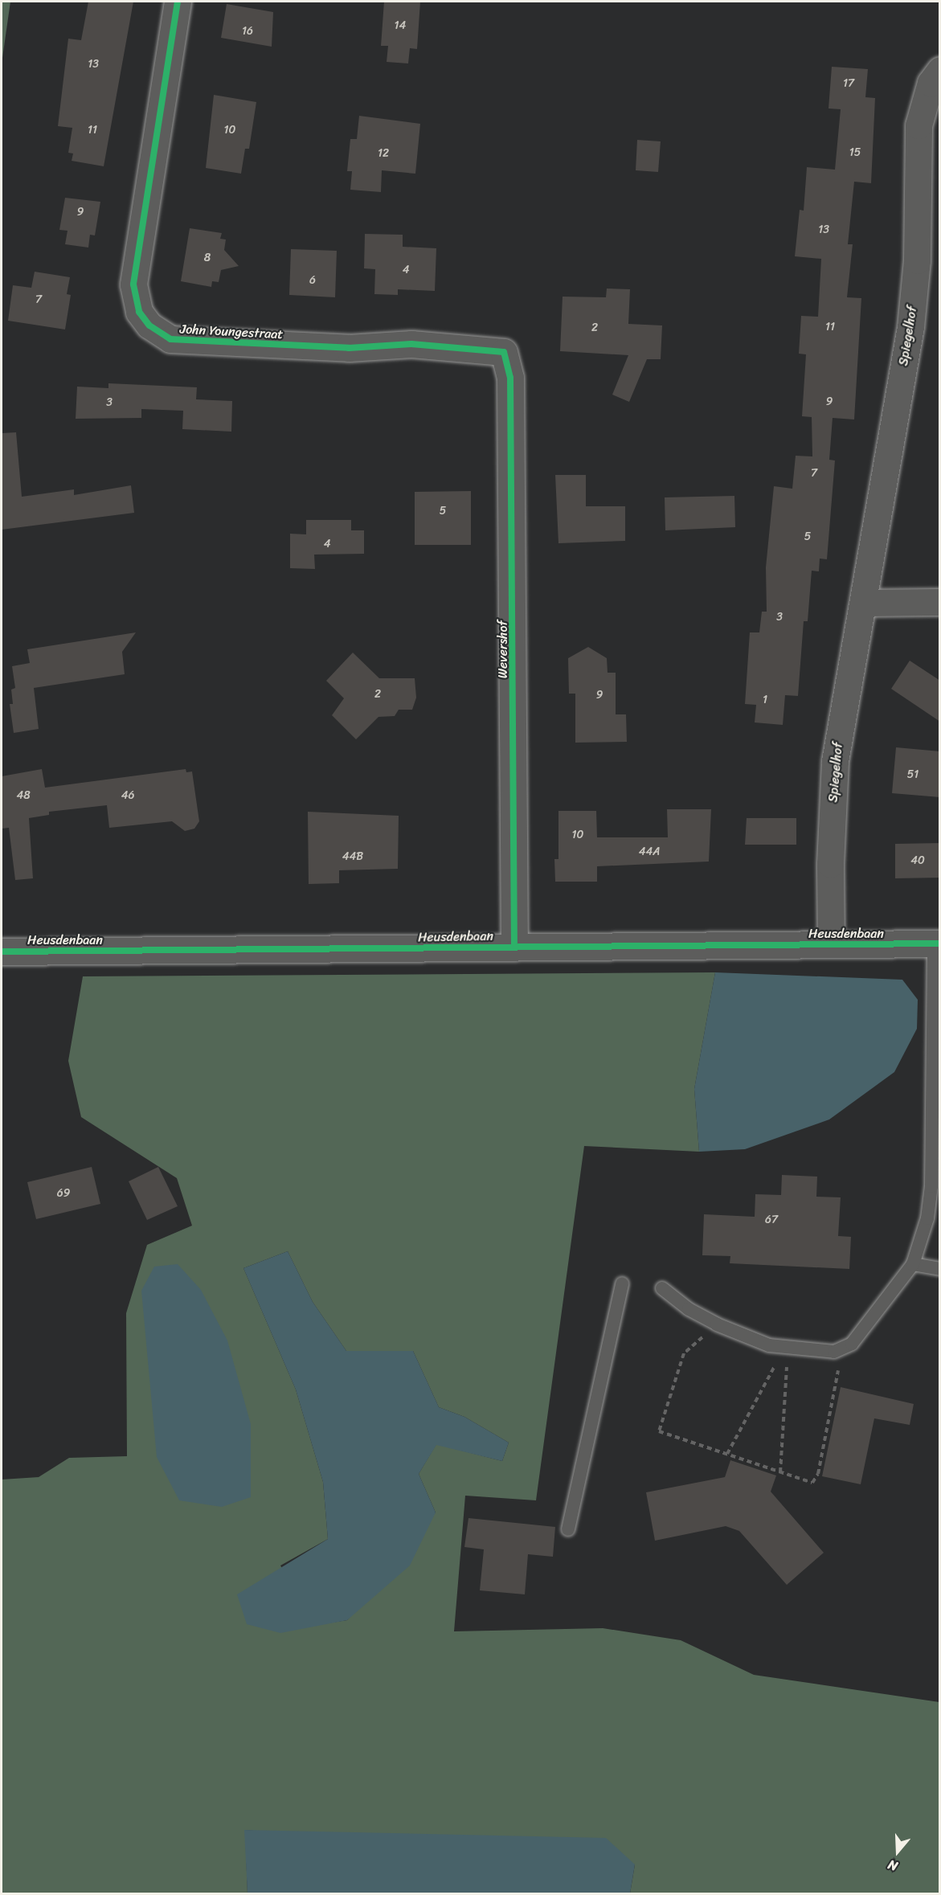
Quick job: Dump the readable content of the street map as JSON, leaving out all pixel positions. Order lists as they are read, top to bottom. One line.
{"streets":{"street":["John Youngestraat","Spiegelhof","Wevershof","Heusdenbaan"]},"crossings":[["John Youngestraat","Wevershof"],["Spiegelhof","Heusdenbaan"],["Wevershof","Heusdenbaan"]],"house_numbers":["14","16","13","17","11","10","15","12","9","13","8","4","6","7","11","2","9","3","7","5","5","4","3","2","9","1","51","48","46","10","44A","44B","40","69","67"],"north":"bottom"}
